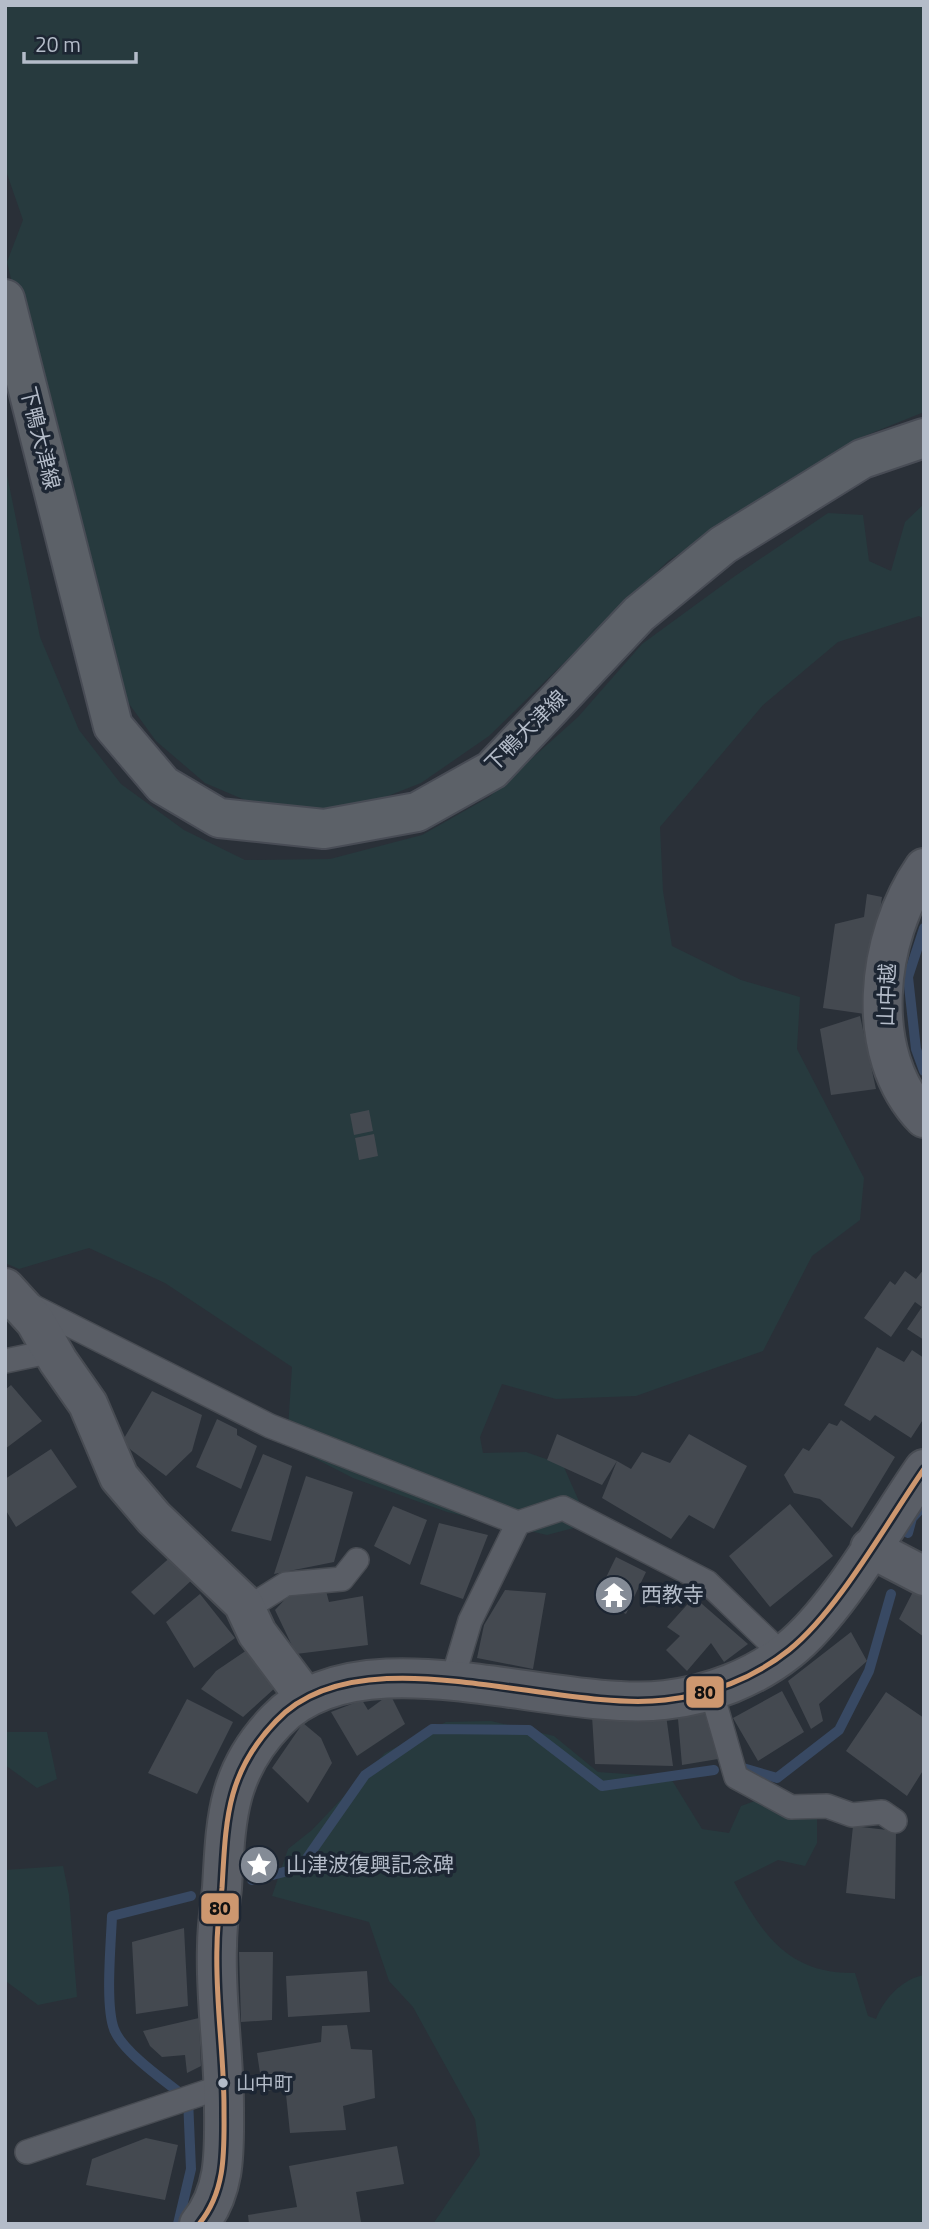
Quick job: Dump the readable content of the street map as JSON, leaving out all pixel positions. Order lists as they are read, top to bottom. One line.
{"streets":{"main road":["下鴨大津線"],"street":["山中越"]},"places":{"temple":["西教寺"],"place":["山津波復興記念碑"],"other":["山中町"]},"lines":["transit line 80"],"scale_bar":"20 m"}
